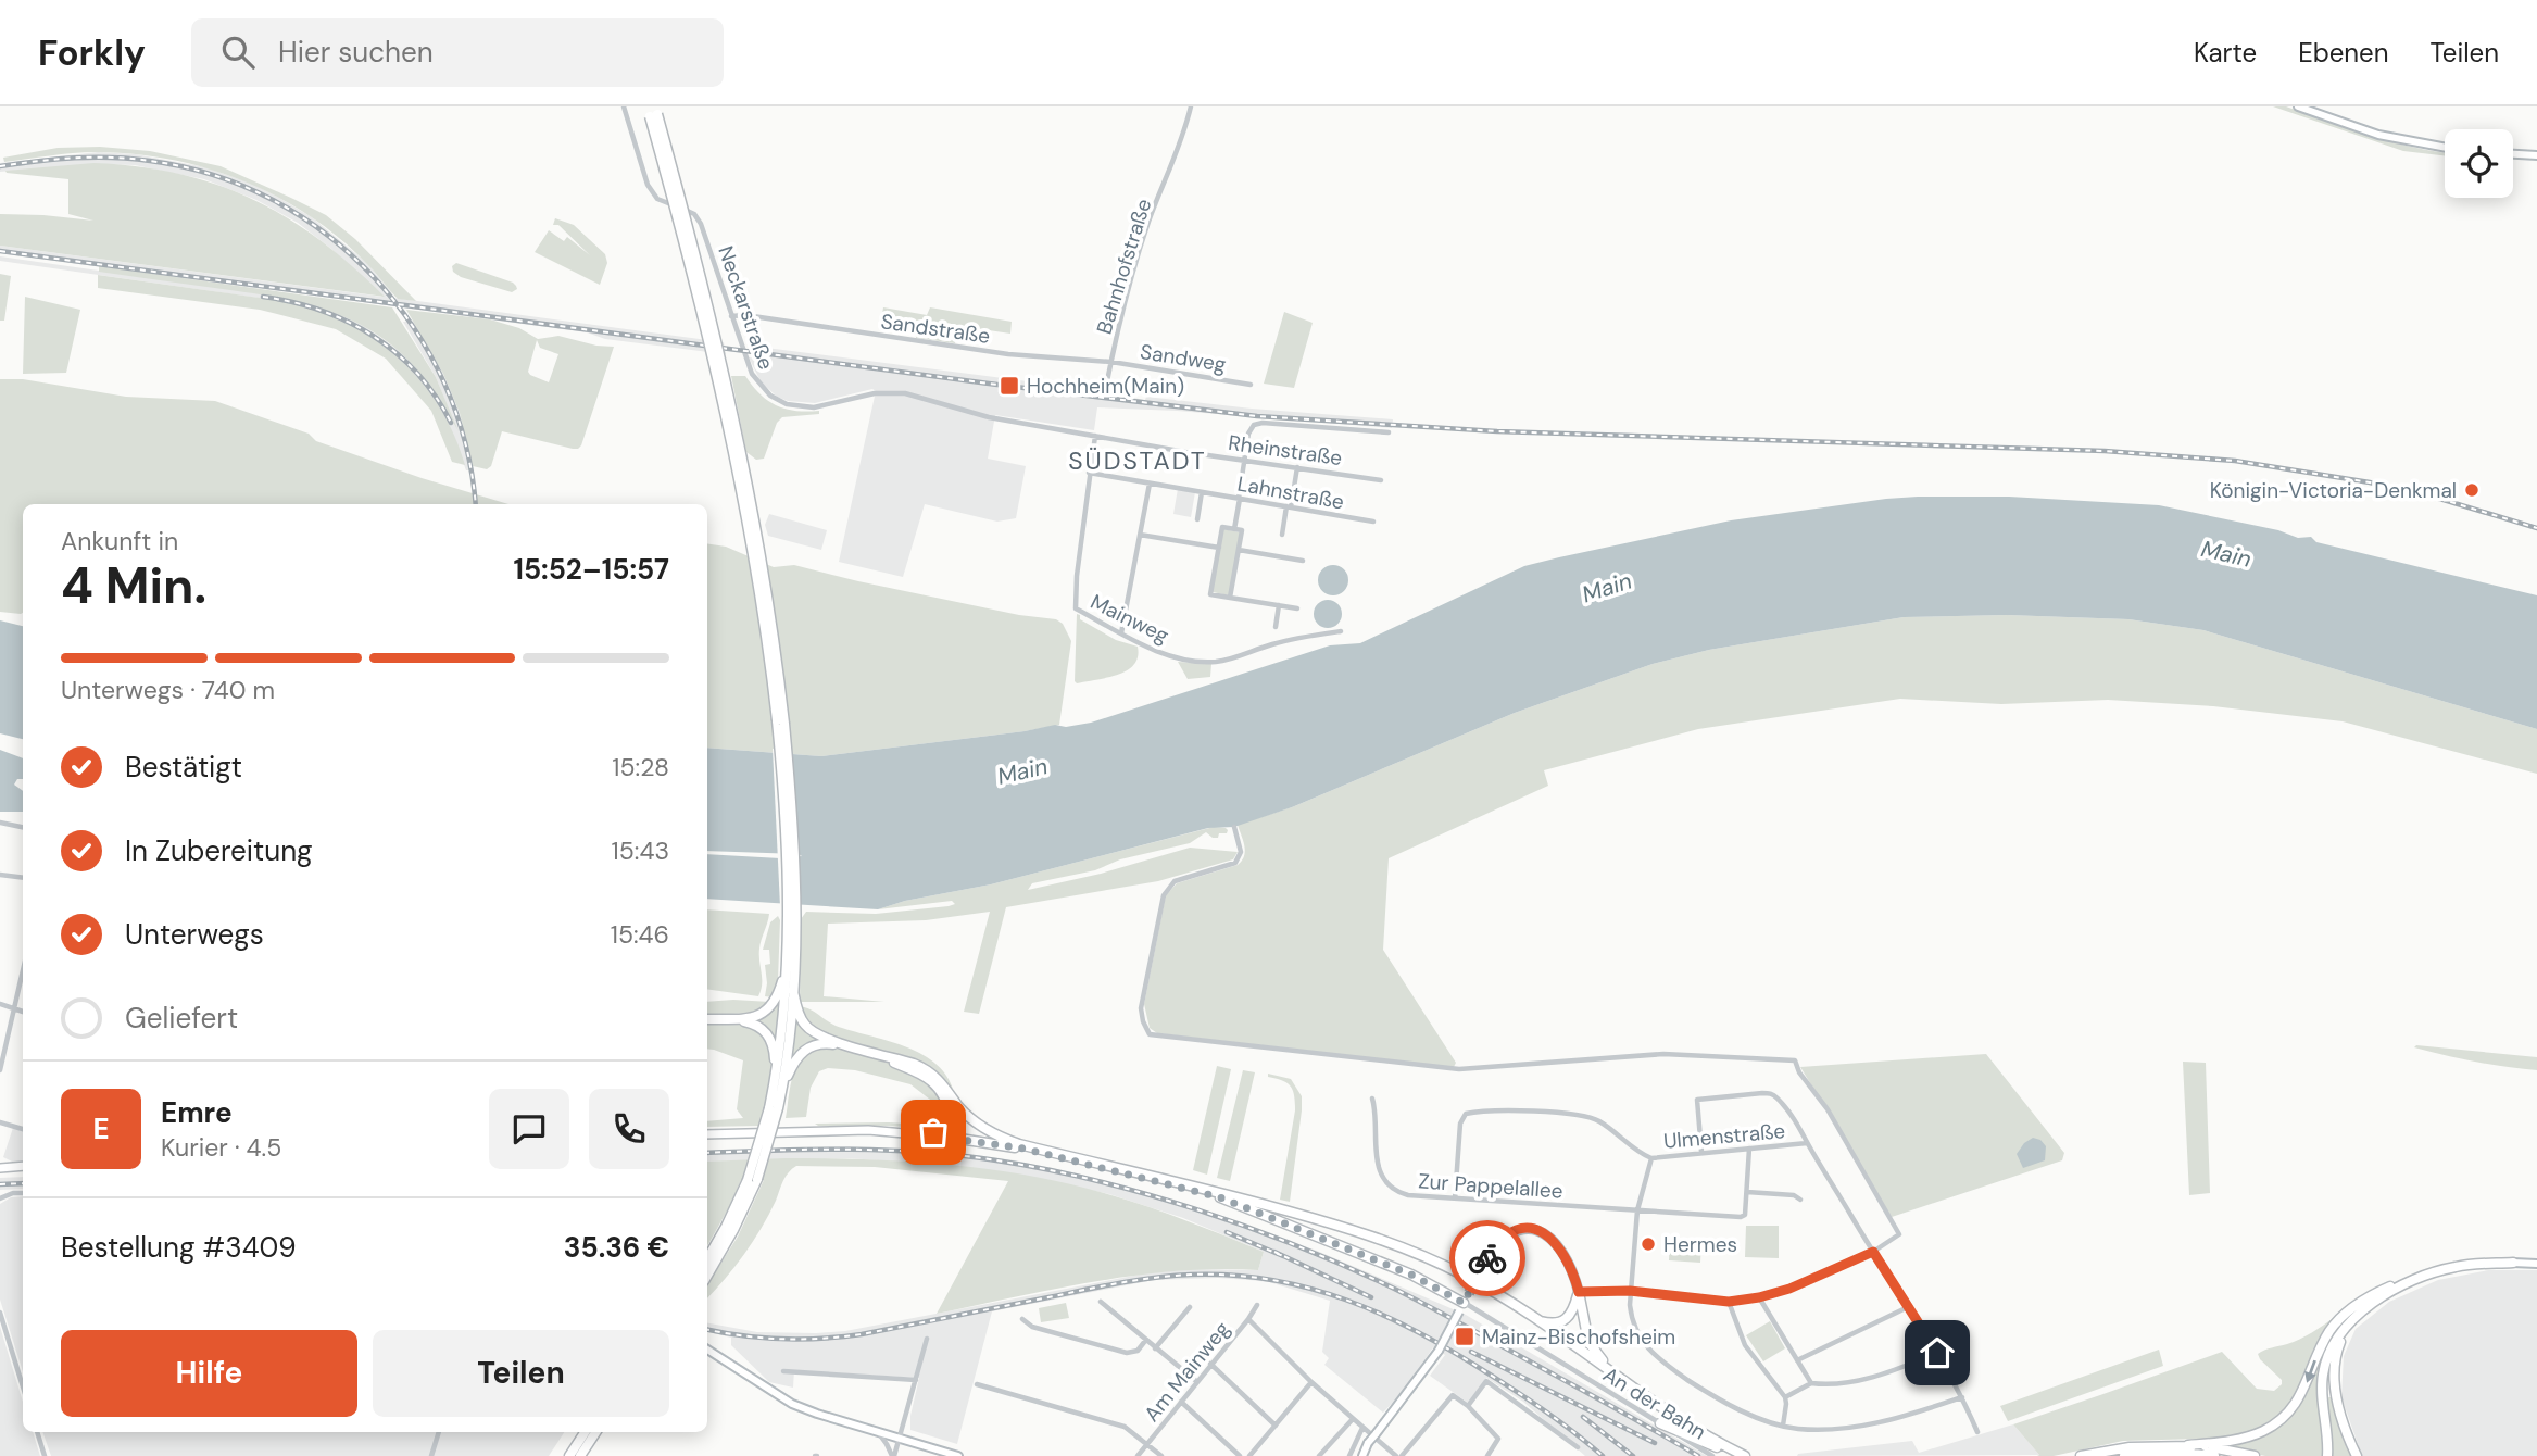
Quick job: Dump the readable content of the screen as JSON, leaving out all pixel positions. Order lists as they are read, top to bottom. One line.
{"streets":{"street":["Bahnhofstraße","Neckarstraße","Sandstraße","Sandweg","Rheinstraße","Lahnstraße","Mainweg","Ulmenstraße","Zur Pappelallee","Am Mainweg","An der Bahn"]},"crossings":[["Bahnhofstraße","Sandstraße"],["Bahnhofstraße","Sandweg"],["Neckarstraße","Sandstraße"],["Neckarstraße","Rheinstraße"],["Neckarstraße","Mainweg"],["Sandstraße","Sandweg"],["Rheinstraße","Mainweg"],["Lahnstraße","Mainweg"],["Ulmenstraße","Zur Pappelallee"]],"districts":["SÜDSTADT"],"water":["Main"],"places":{"transit":["Hochheim(Main)","Mainz-Bischofsheim"],"other":["Königin-Victoria-Denkmal","Hermes"]},"page":{"header":"Forkly","search":"Hier suchen","nav":["Karte","Ebenen","Teilen"],"heading":["4 Min.","Ankunft in","15:52–15:57"],"panel":["Emre","Kurier · 4.5","Bestellung #3409","35.36 €"],"bar":"Unterwegs · 740 m","list":[["Bestätigt","15:28"],["In Zubereitung","15:43"],["Unterwegs","15:46"],"Geliefert"],"round":"E","buttons":["Hilfe","Teilen"]}}
